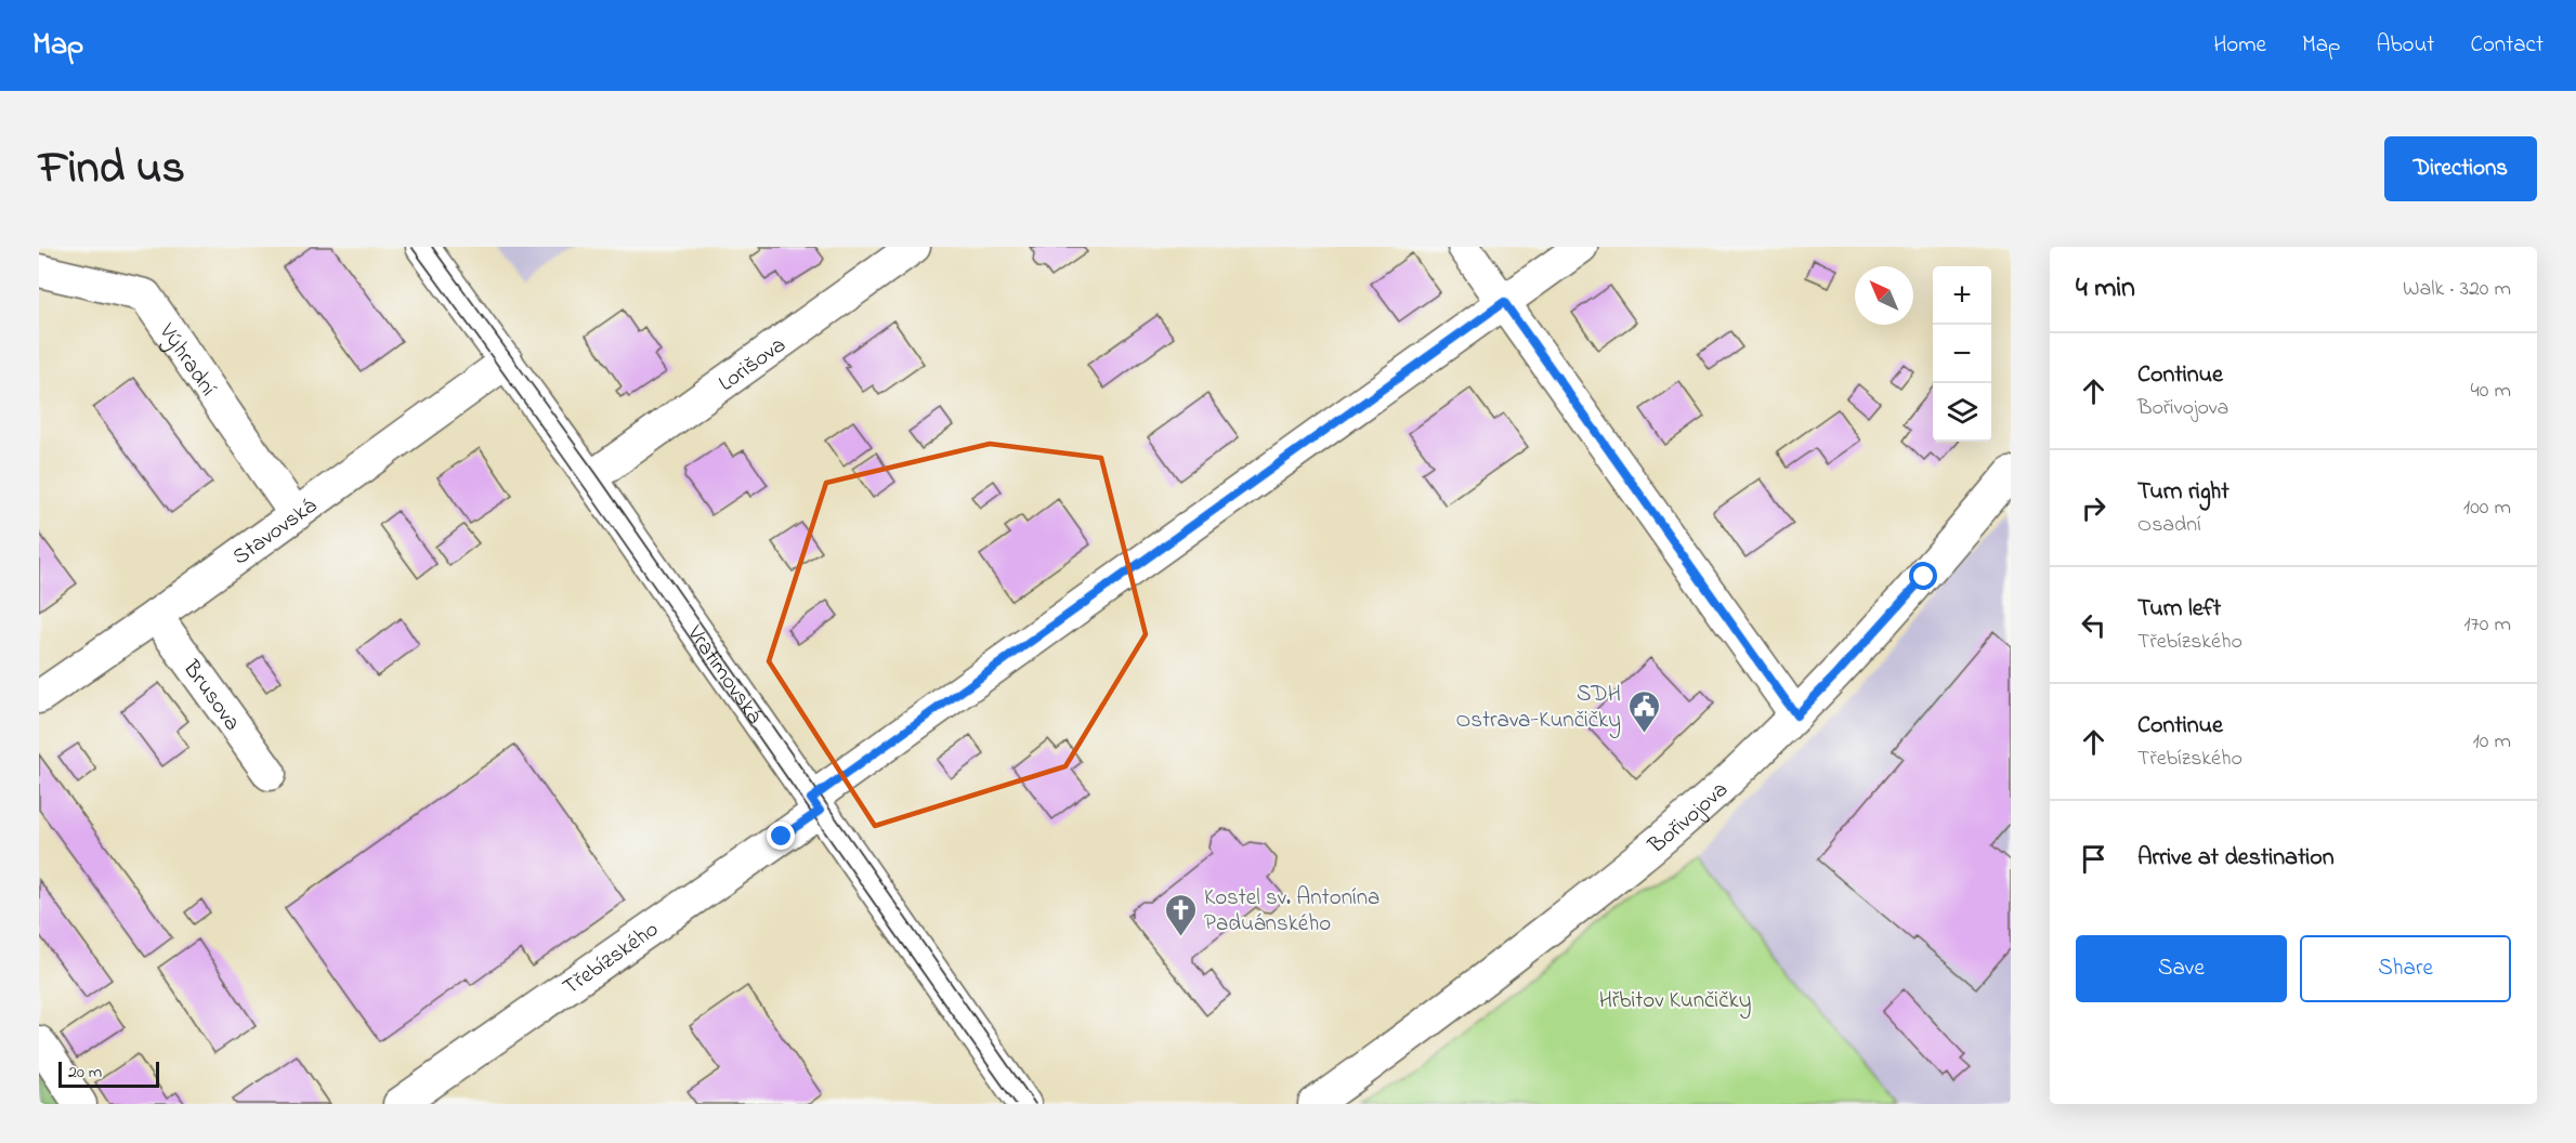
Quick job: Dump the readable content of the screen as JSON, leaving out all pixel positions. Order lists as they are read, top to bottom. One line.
{"streets":{"street":["Výhradní","Lorišova","Stavovská","Vratimovská","Brusova","Bořivojova","Třebízského"]},"crossings":[["Výhradní","Stavovská"],["Lorišova","Vratimovská"],["Stavovská","Vratimovská"],["Stavovská","Brusova"],["Vratimovská","Třebízského"]],"parks":["Hřbitov Kunčičky"],"places":{"public building":["SDH Ostrava-Kunčičky"],"church":["Kostel sv. Antonína Paduánského"]},"scale_bar":"20 m","north":"top left","page":{"header":"Map","nav":["Home","Map","About","Contact"],"title":"Find us","buttons":["Directions",["Save","Share"]],"heading":["4 min","Walk · 320 m"],"map_buttons":["+","−"],"list":[["Continue","Bořivojova","40 m"],["Turn right","Osadní","100 m"],["Turn left","Třebízského","170 m"],["Continue","Třebízského","10 m"],"Arrive at destination"],"scale":"20 m"}}
